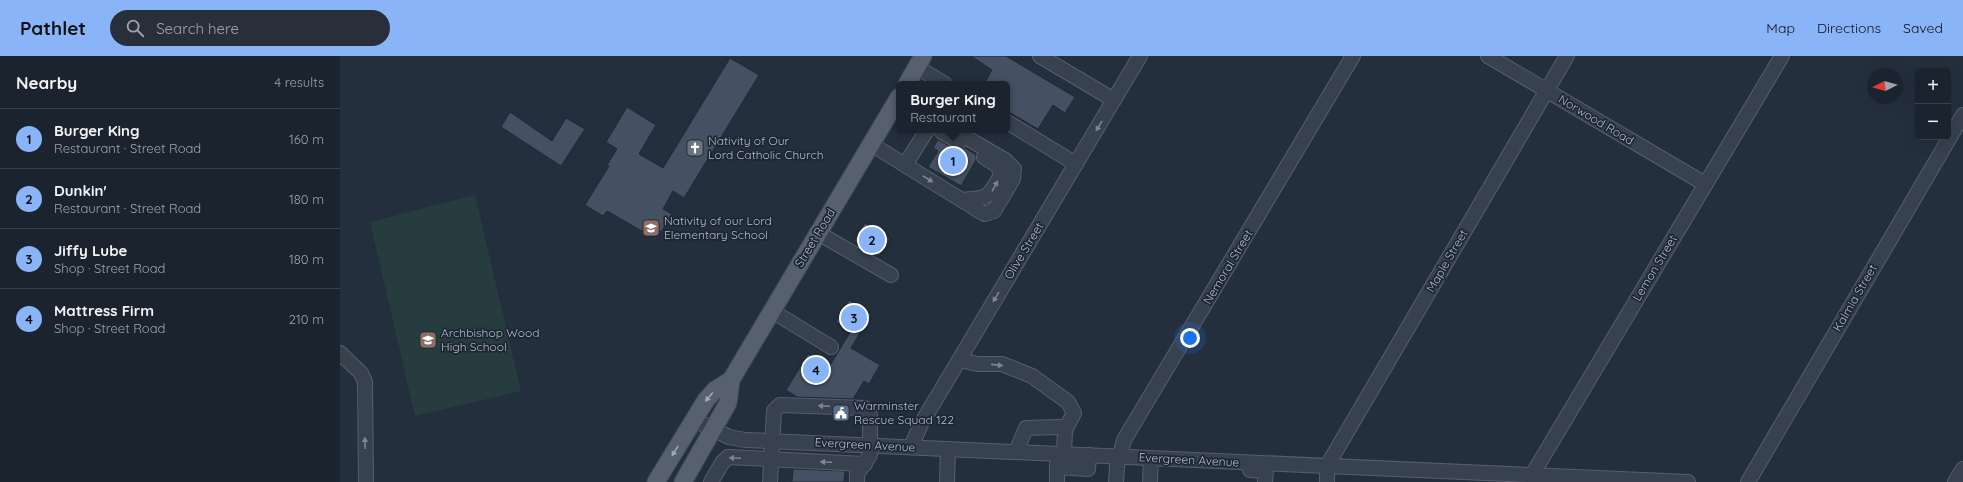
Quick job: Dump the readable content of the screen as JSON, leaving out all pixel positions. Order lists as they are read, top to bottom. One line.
{"streets":{"main road":["Street Road"],"street":["Norwood Road","Olive Street","Maple Street","Nemoral Street","Lemon Street","Kalmia Street","Evergreen Avenue"]},"crossings":[["Norwood Road","Maple Street"],["Norwood Road","Lemon Street"],["Street Road","Evergreen Avenue"],["Olive Street","Evergreen Avenue"],["Maple Street","Evergreen Avenue"],["Nemoral Street","Evergreen Avenue"],["Lemon Street","Evergreen Avenue"]],"one_way":["Olive Street"],"places":{"church":["Nativity of Our Lord Catholic Church"],"school or university":["Nativity of our Lord Elementary School","Archbishop Wood High School"],"public building":["Warminster Rescue Squad 122"]},"north":"left","page":{"header":"Pathlet","search":"Search here","nav":["Map","Directions","Saved"],"heading":["Nearby","4 results"],"map_buttons":["+","−"],"popup":["Burger King","Restaurant"],"list":[{"mark":"1","name":"Burger King","note":"Restaurant · Street Road","value":"160 m"},{"mark":"2","name":"Dunkin'","note":"Restaurant · Street Road","value":"180 m"},{"mark":"3","name":"Jiffy Lube","note":"Shop · Street Road","value":"180 m"},{"mark":"4","name":"Mattress Firm","note":"Shop · Street Road","value":"210 m"}],"pins":["1","2","3","4"]}}
